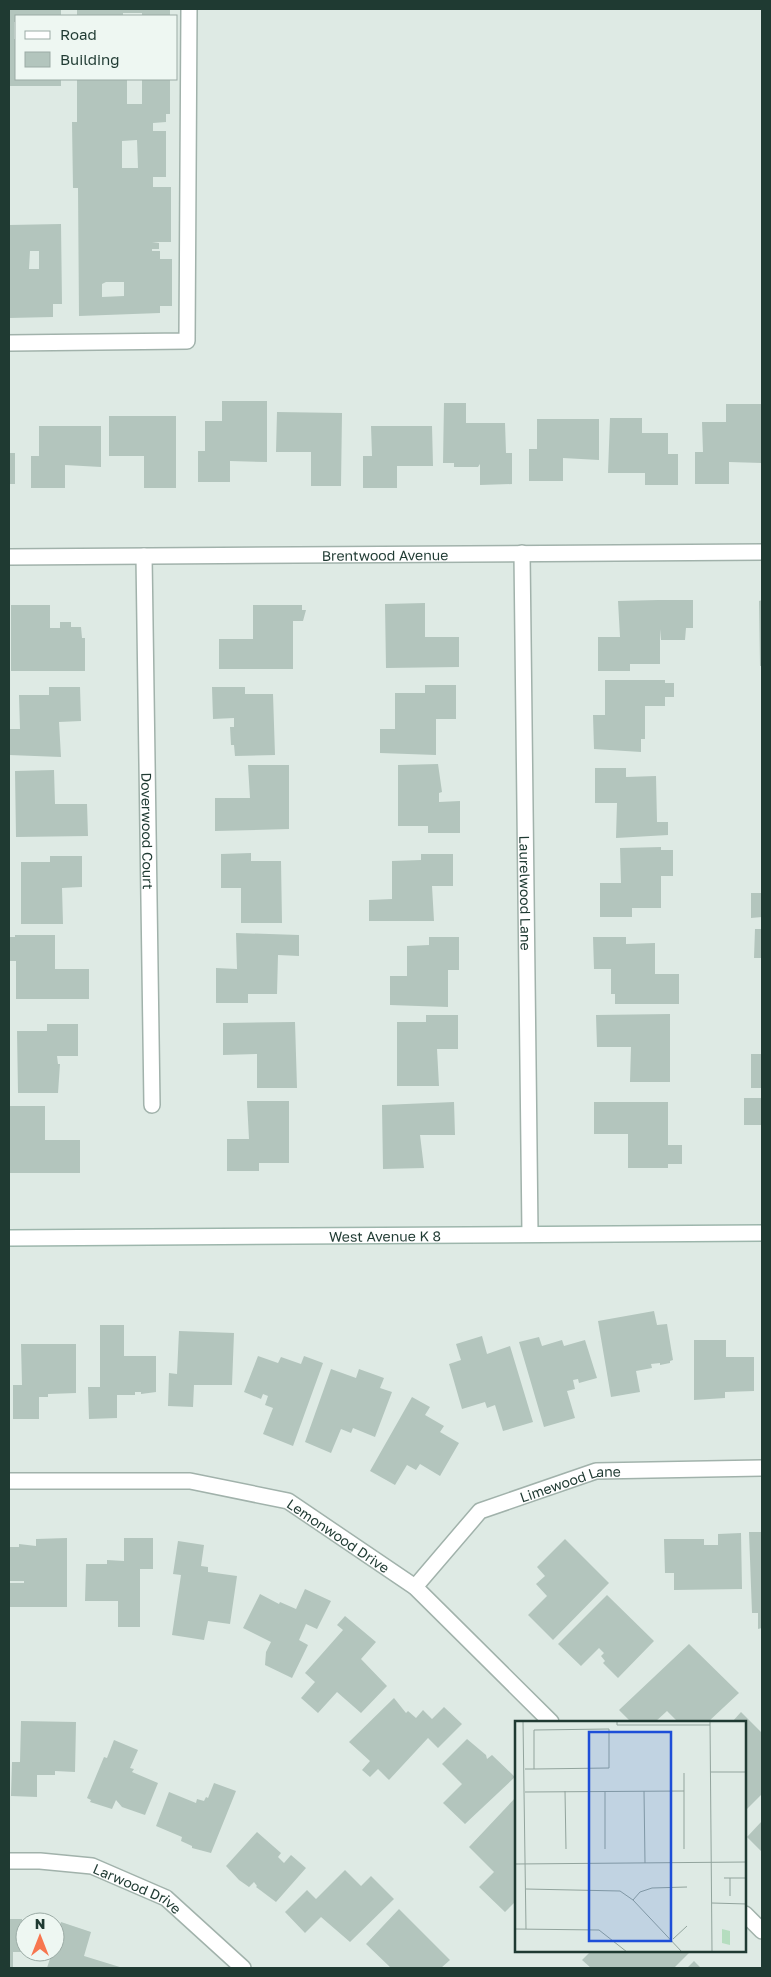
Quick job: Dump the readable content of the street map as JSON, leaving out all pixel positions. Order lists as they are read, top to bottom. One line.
{"streets":{"street":["Brentwood Avenue","Doverwood Court","Laurelwood Lane","West Avenue K 8","Limewood Lane","Lemonwood Drive","Larwood Drive"]},"crossings":[["Brentwood Avenue","Doverwood Court"],["Brentwood Avenue","Laurelwood Lane"],["Laurelwood Lane","West Avenue K 8"],["Limewood Lane","Lemonwood Drive"]],"legend":["Road","Building"],"north":"top"}
